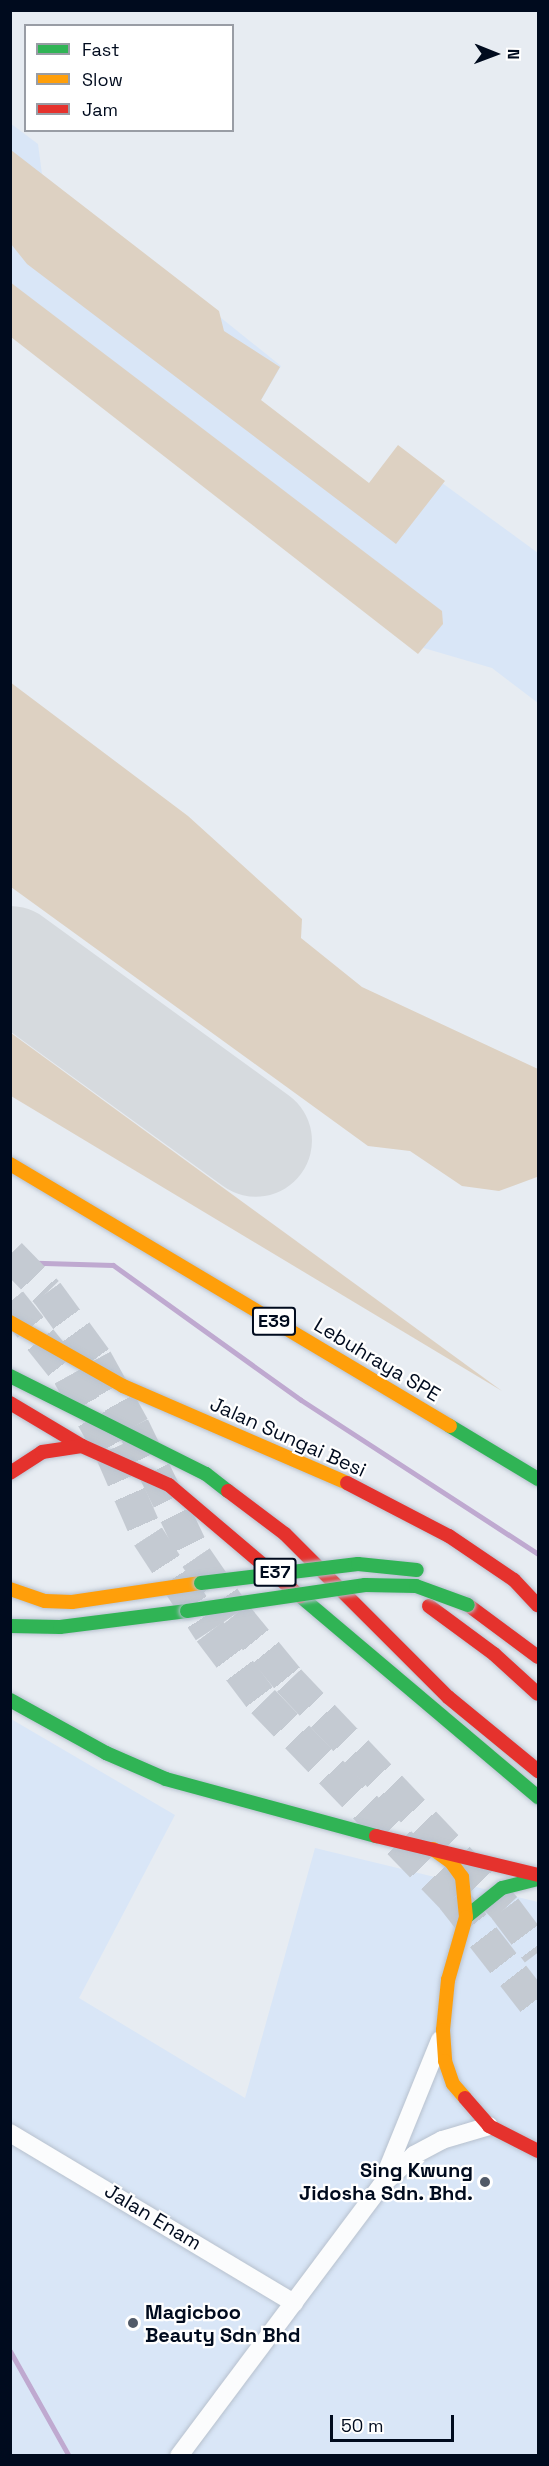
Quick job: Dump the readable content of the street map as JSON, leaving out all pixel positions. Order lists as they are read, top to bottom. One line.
{"streets":{"main road":["E39","Lebuhraya SPE","Jalan Sungai Besi","E37"],"street":["Jalan Enam"]},"places":["Sing Kwung Jidosha Sdn. Bhd.","Magicboo Beauty Sdn Bhd"],"legend":["Fast","Slow","Jam"],"scale_bar":"50 m","north":"right"}
